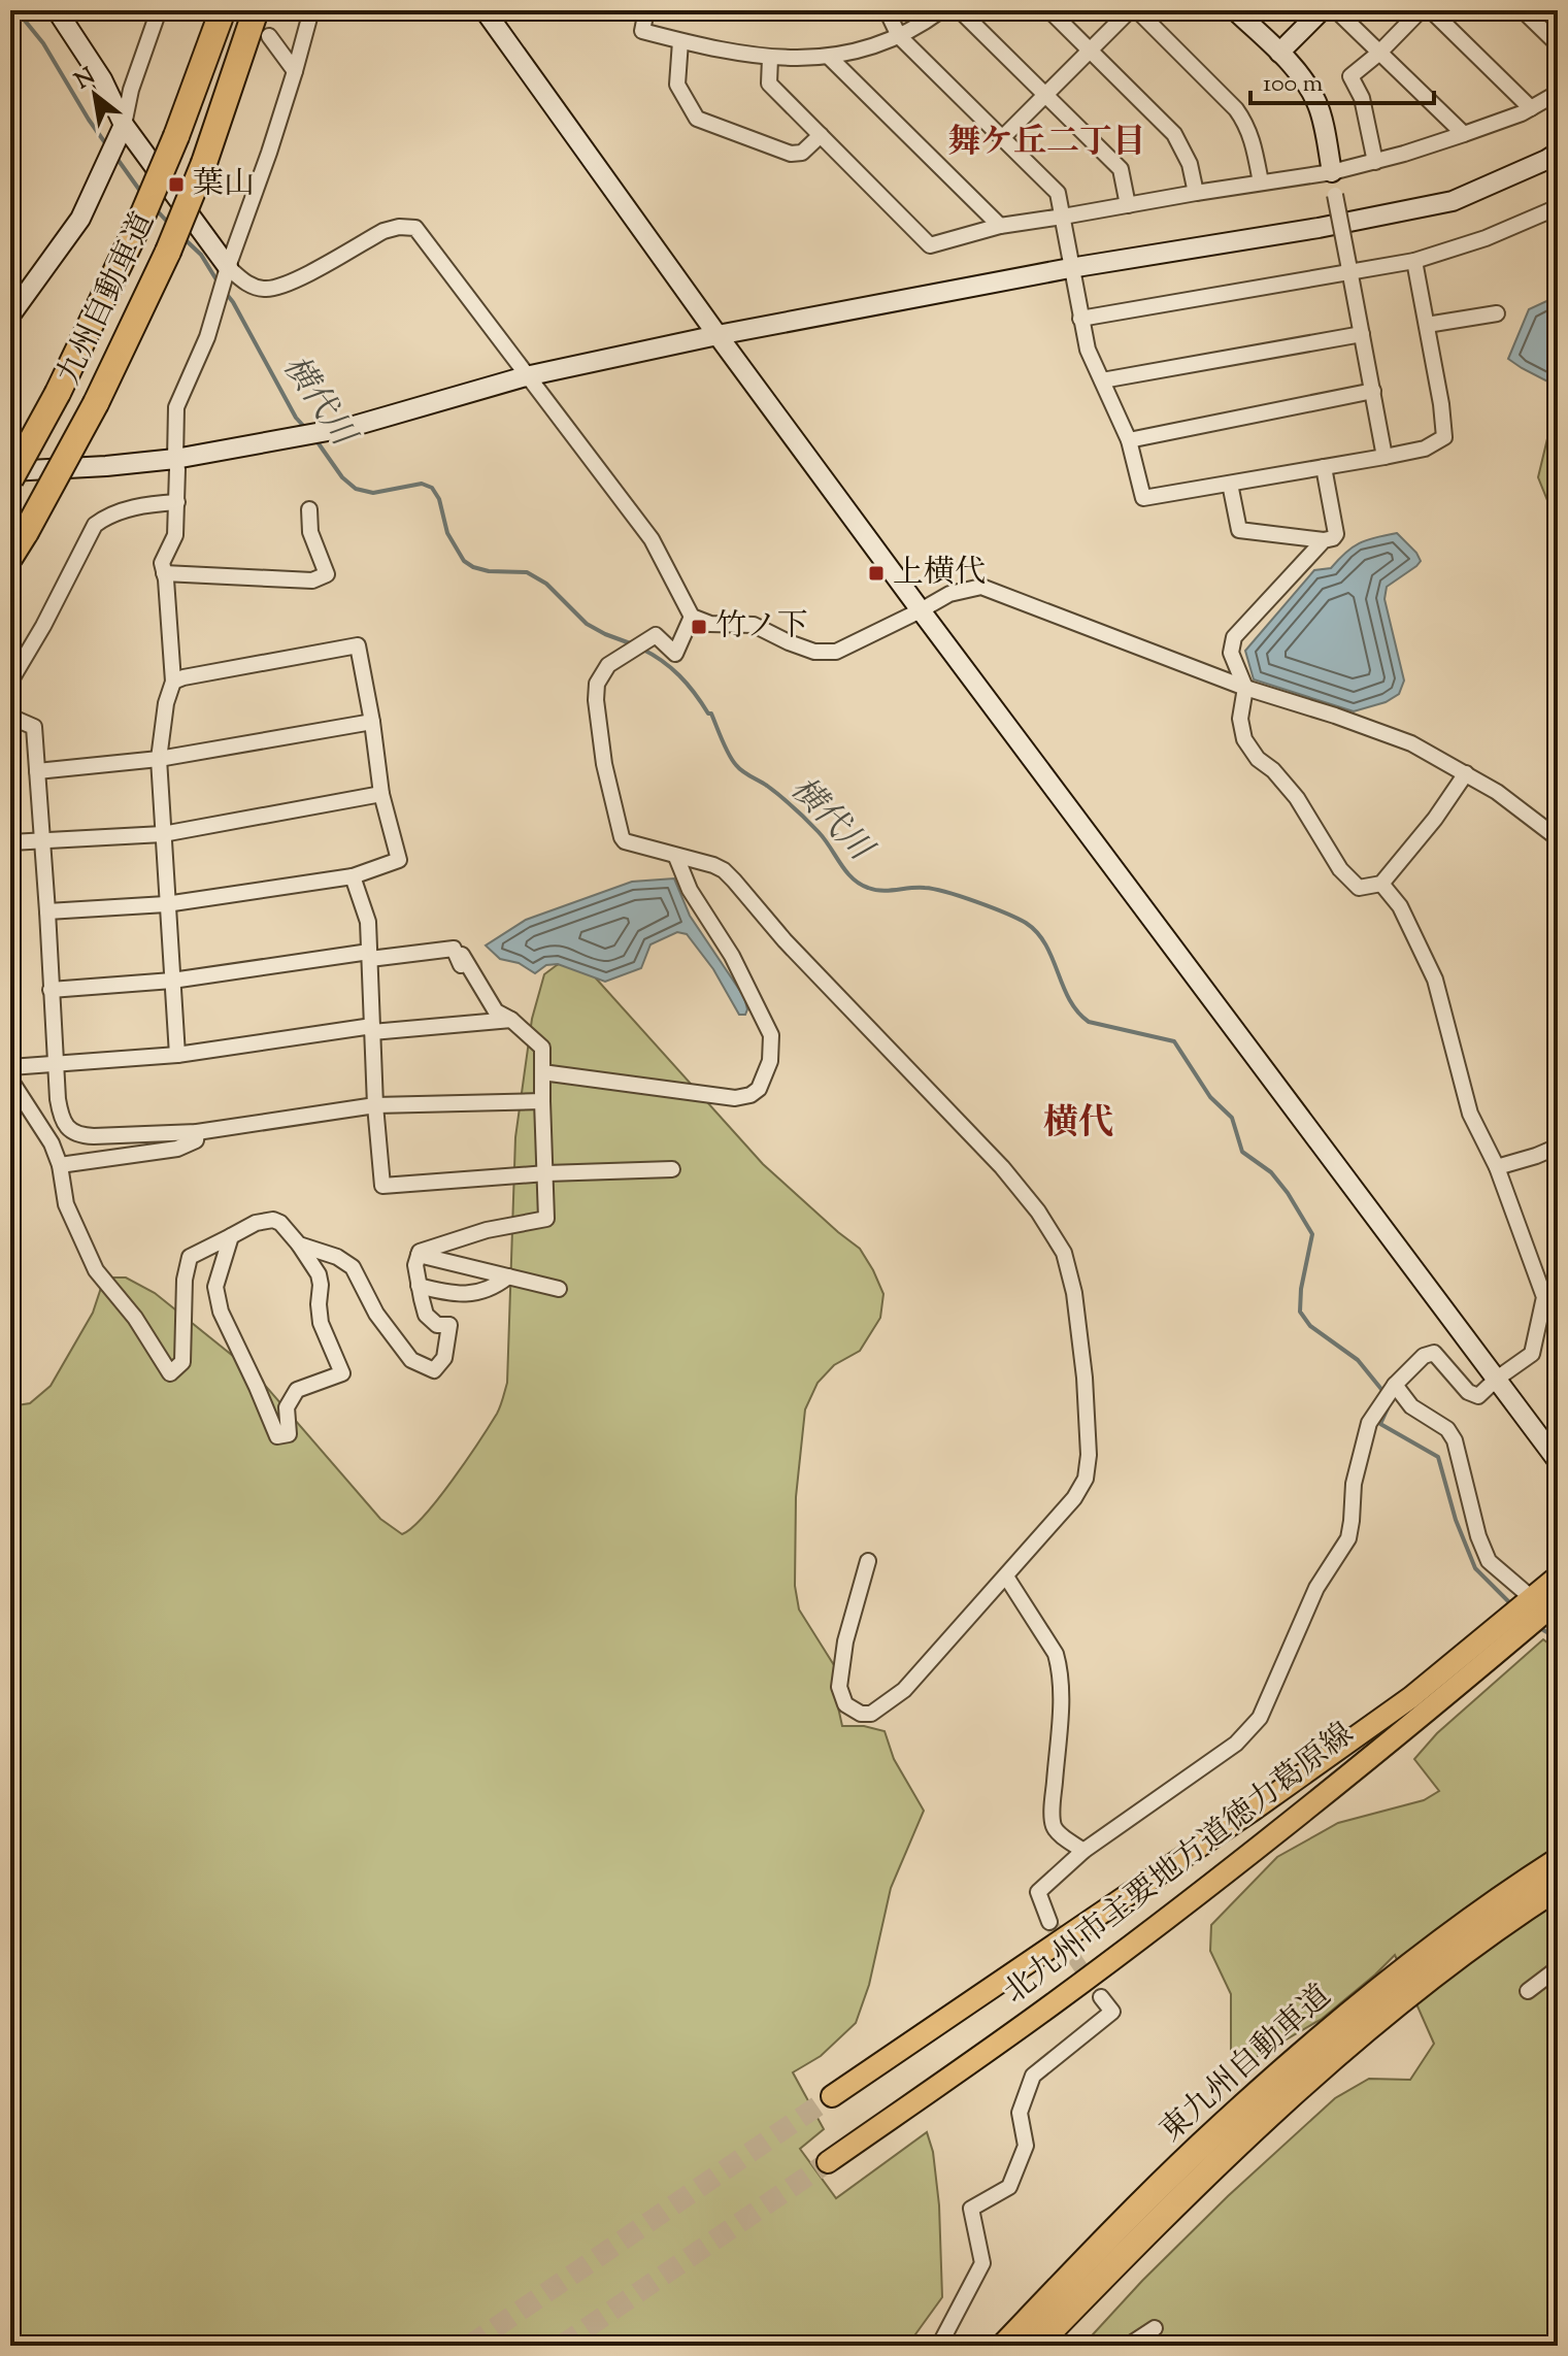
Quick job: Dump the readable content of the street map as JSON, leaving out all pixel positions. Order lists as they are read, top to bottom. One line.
{"streets":{"highway":["九州自動車道","東九州自動車道"],"main road":["北九州市主要地方道徳力葛原線"]},"districts":["舞ケ丘二丁目","横代"],"water":["横代川"],"places":{"transit":["葉山","上横代","竹ノ下"]},"scale_bar":"100 m","north":"top left"}
